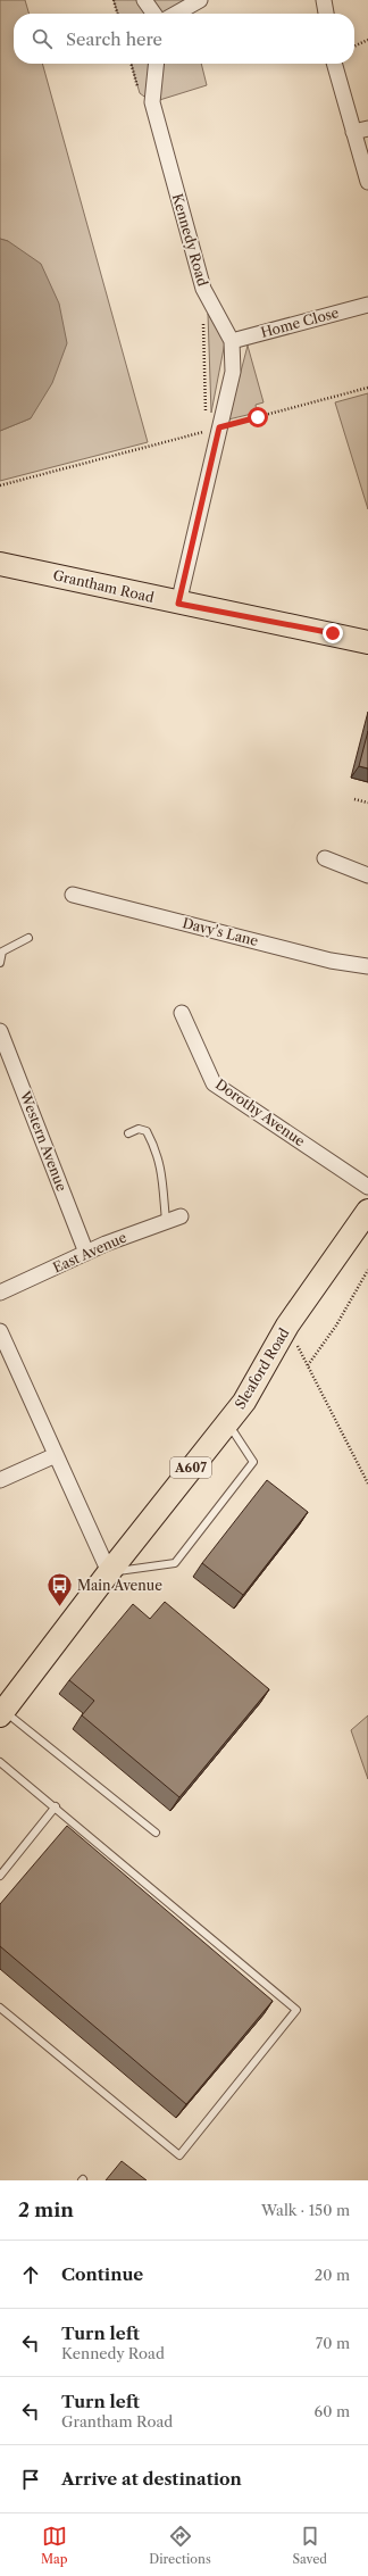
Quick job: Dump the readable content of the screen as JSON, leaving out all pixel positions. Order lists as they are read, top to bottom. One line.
{"streets":{"main road":["Grantham Road","Sleaford Road","A607"],"street":["Kennedy Road","Home Close","Davy's Lane","Dorothy Avenue","Western Avenue","East Avenue"]},"crossings":[["Kennedy Road","Home Close"],["Kennedy Road","Grantham Road"],["Western Avenue","East Avenue"]],"places":{"bus stop":["Main Avenue"]},"page":{"search":"Search here","heading":["2 min","Walk · 150 m"],"list":[["Continue","20 m"],["Turn left","Kennedy Road","70 m"],["Turn left","Grantham Road","60 m"],"Arrive at destination"],"nav":["Map","Directions","Saved"]}}
